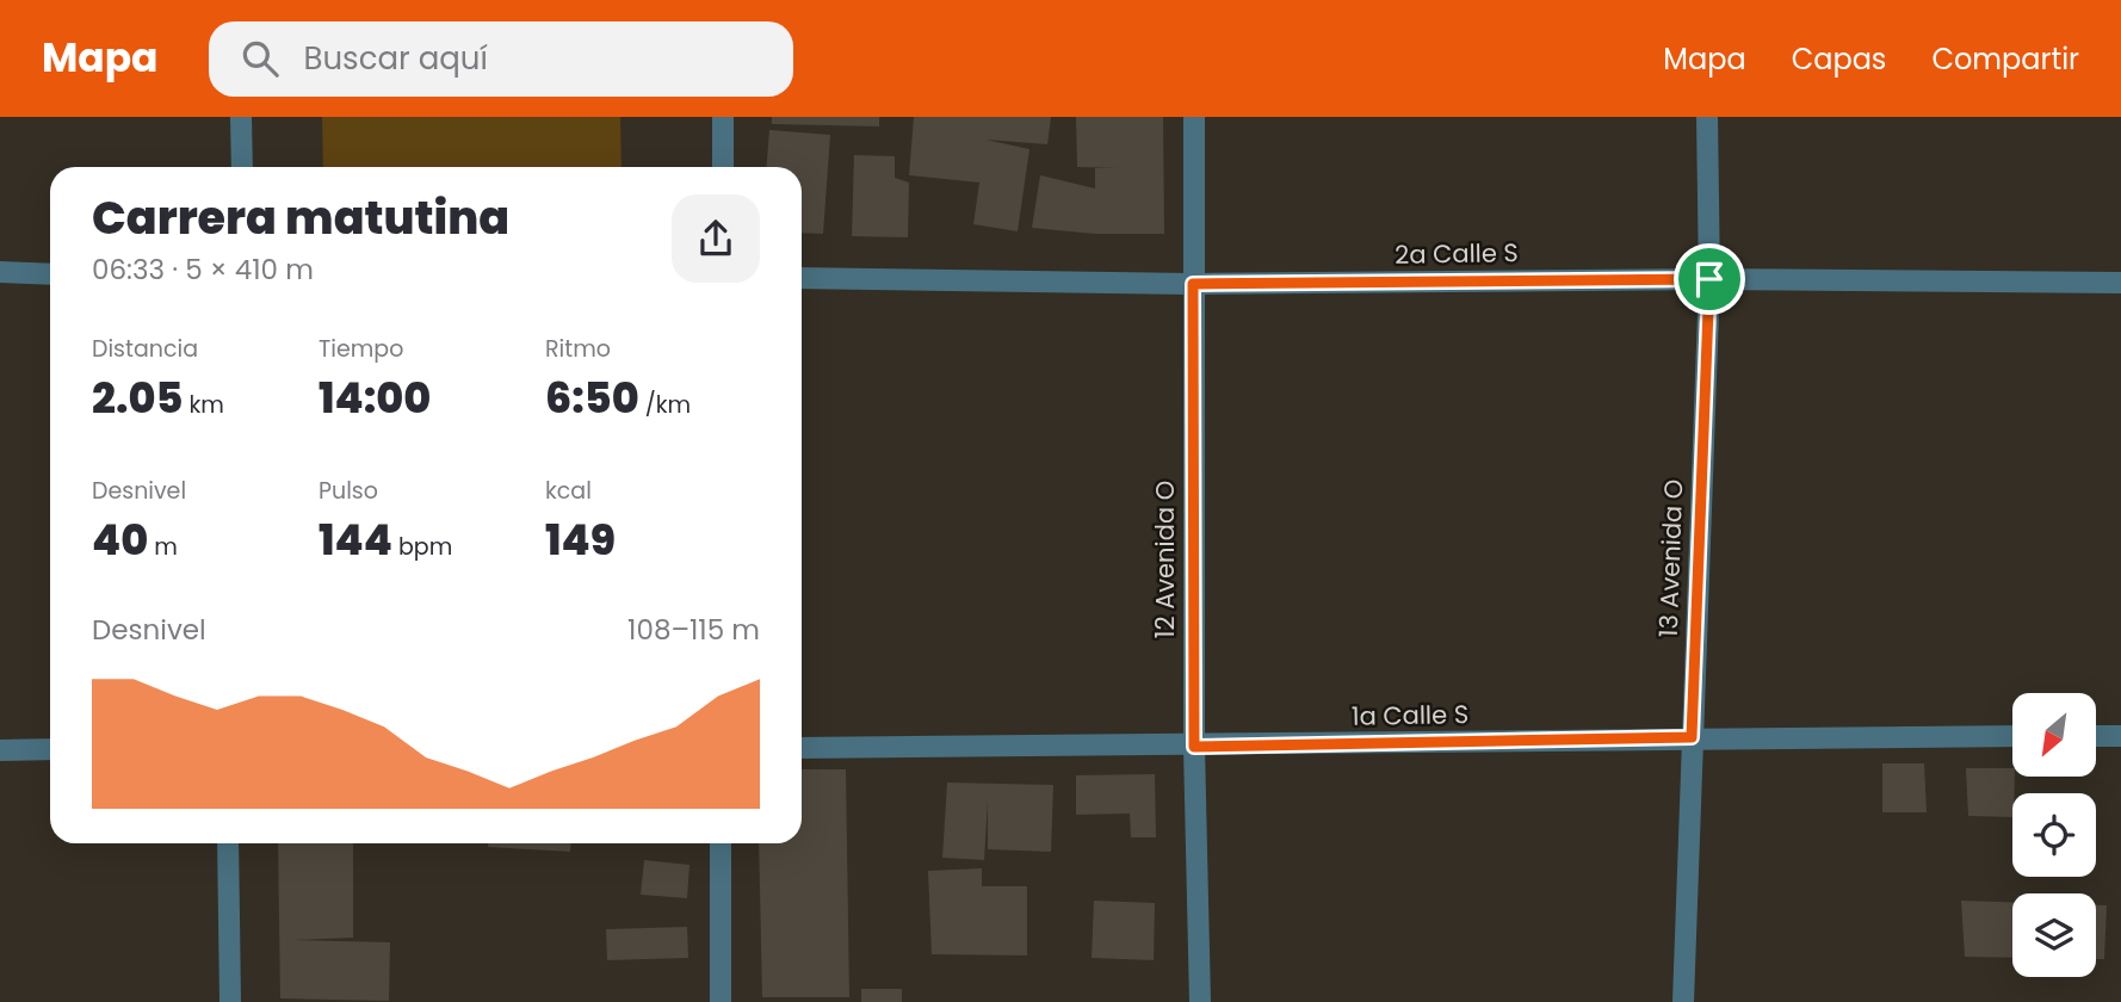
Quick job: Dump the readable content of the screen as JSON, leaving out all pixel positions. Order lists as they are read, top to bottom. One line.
{"streets":{"street":["2a Calle S","13 Avenida O","12 Avenida O","1a Calle S"]},"crossings":[["2a Calle S","13 Avenida O"],["2a Calle S","12 Avenida O"],["13 Avenida O","1a Calle S"],["12 Avenida O","1a Calle S"]],"north":"bottom left","page":{"header":"Mapa","search":"Buscar aquí","nav":["Mapa","Capas","Compartir"],"heading":["Carrera matutina","06:33 · 5 × 410 m"],"stats":[["Distancia","2.05 km"],["Tiempo","14:00"],["Ritmo","6:50 /km"],["Desnivel","40 m"],["Pulso","144 bpm"],["kcal","149"]],"chart":["Desnivel","108–115 m"]}}
